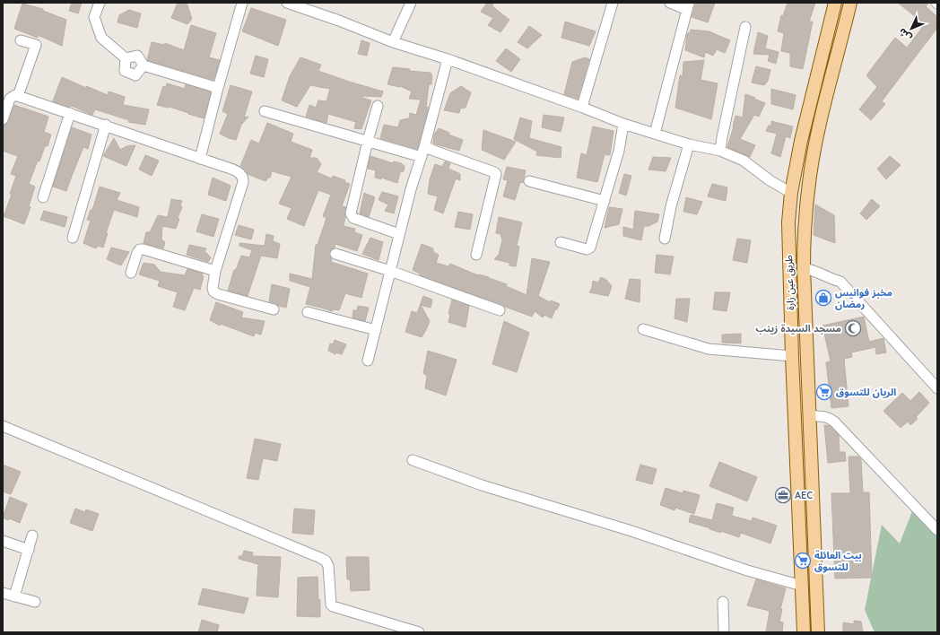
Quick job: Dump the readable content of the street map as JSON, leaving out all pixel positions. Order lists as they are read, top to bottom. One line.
{"streets":{"main road":["طريق عين زارة"]},"places":{"shop":["مخبز فوانيس رمضان"],"mosque":["مسجد السيدة زينب"],"supermarket":["الريان للتسوق","بيت العائلة للتسوق"],"office":["AEC"]},"north":"bottom left"}
